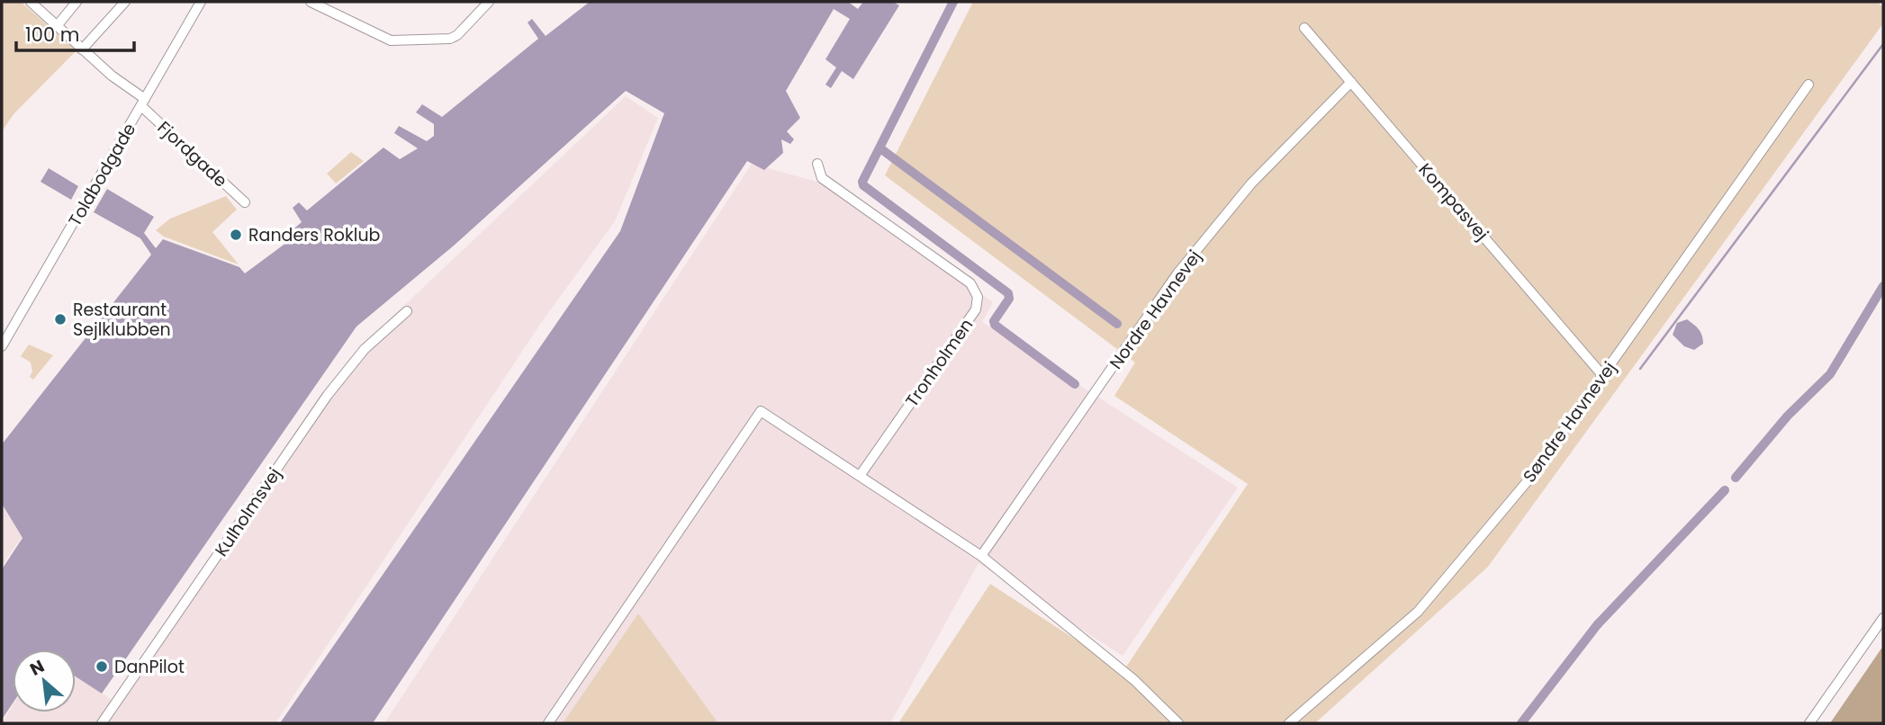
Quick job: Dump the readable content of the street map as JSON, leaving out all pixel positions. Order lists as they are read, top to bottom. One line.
{"streets":{"street":["Fjordgade","Toldbodgade","Kompasvej","Nordre Havnevej","Tronholmen","Søndre Havnevej","Kulholmsvej"]},"crossings":[["Fjordgade","Toldbodgade"],["Kompasvej","Nordre Havnevej"],["Kompasvej","Søndre Havnevej"]],"places":["Randers Roklub","Restaurant Sejlklubben","DanPilot"],"scale_bar":"100 m","north":"top left"}
